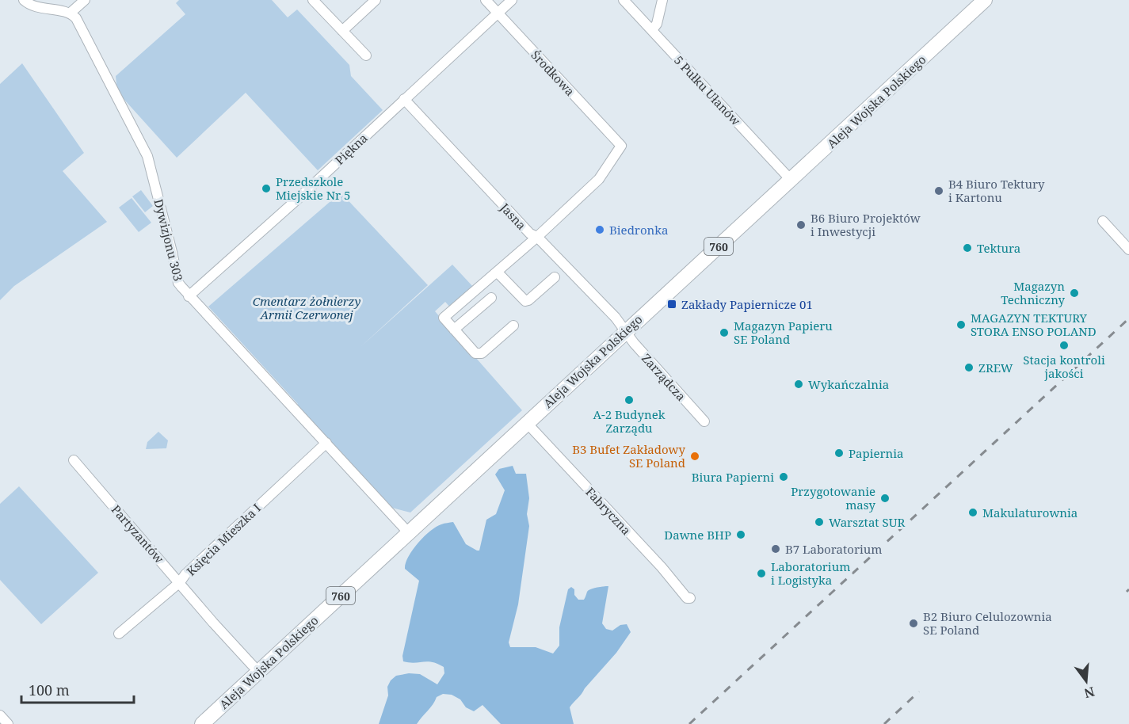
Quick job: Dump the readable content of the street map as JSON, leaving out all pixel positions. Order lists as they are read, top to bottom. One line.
{"streets":{"main road":["Aleja Wojska Polskiego","760"],"street":["Środkowa","5 Pułku Ułanów","Piękna","Jasna","Dywizjonu 303","Zarządcza","Fabryczna","Partyzantów","Księcia Mieszka I"]},"crossings":[["Środkowa","Piękna"],["Środkowa","Jasna"],["5 Pułku Ułanów","Aleja Wojska Polskiego"],["Aleja Wojska Polskiego","Jasna"],["Aleja Wojska Polskiego","Dywizjonu 303"],["Aleja Wojska Polskiego","Zarządcza"],["Aleja Wojska Polskiego","Fabryczna"],["Aleja Wojska Polskiego","Partyzantów"],["Piękna","Jasna"],["Piękna","Dywizjonu 303"],["Jasna","Zarządcza"],["Dywizjonu 303","Księcia Mieszka I"],["Partyzantów","Księcia Mieszka I"]],"parks":["Cmentarz żołnierzy Armii Czerwonej"],"places":{"other":["Przedszkole Miejskie Nr 5","B4 Biuro Tektury i Kartonu","B6 Biuro Projektów i Inwestycji","Biedronka","Tektura","Magazyn Techniczny","MAGAZYN TEKTURY STORA ENSO POLAND","Magazyn Papieru SE Poland","Stacja kontroli jakości","ZREW","Wykańczalnia","A-2 Budynek Zarządu","Papiernia","B3 Bufet Zakładowy SE Poland","Biura Papierni","Przygotowanie masy","Makulaturownia","Warsztat SUR","Dawne BHP","B7 Laboratorium","Laboratorium i Logistyka","B2 Biuro Celulozownia SE Poland"],"transit":["Zakłady Papiernicze 01"]},"scale_bar":"100 m","north":"bottom"}
